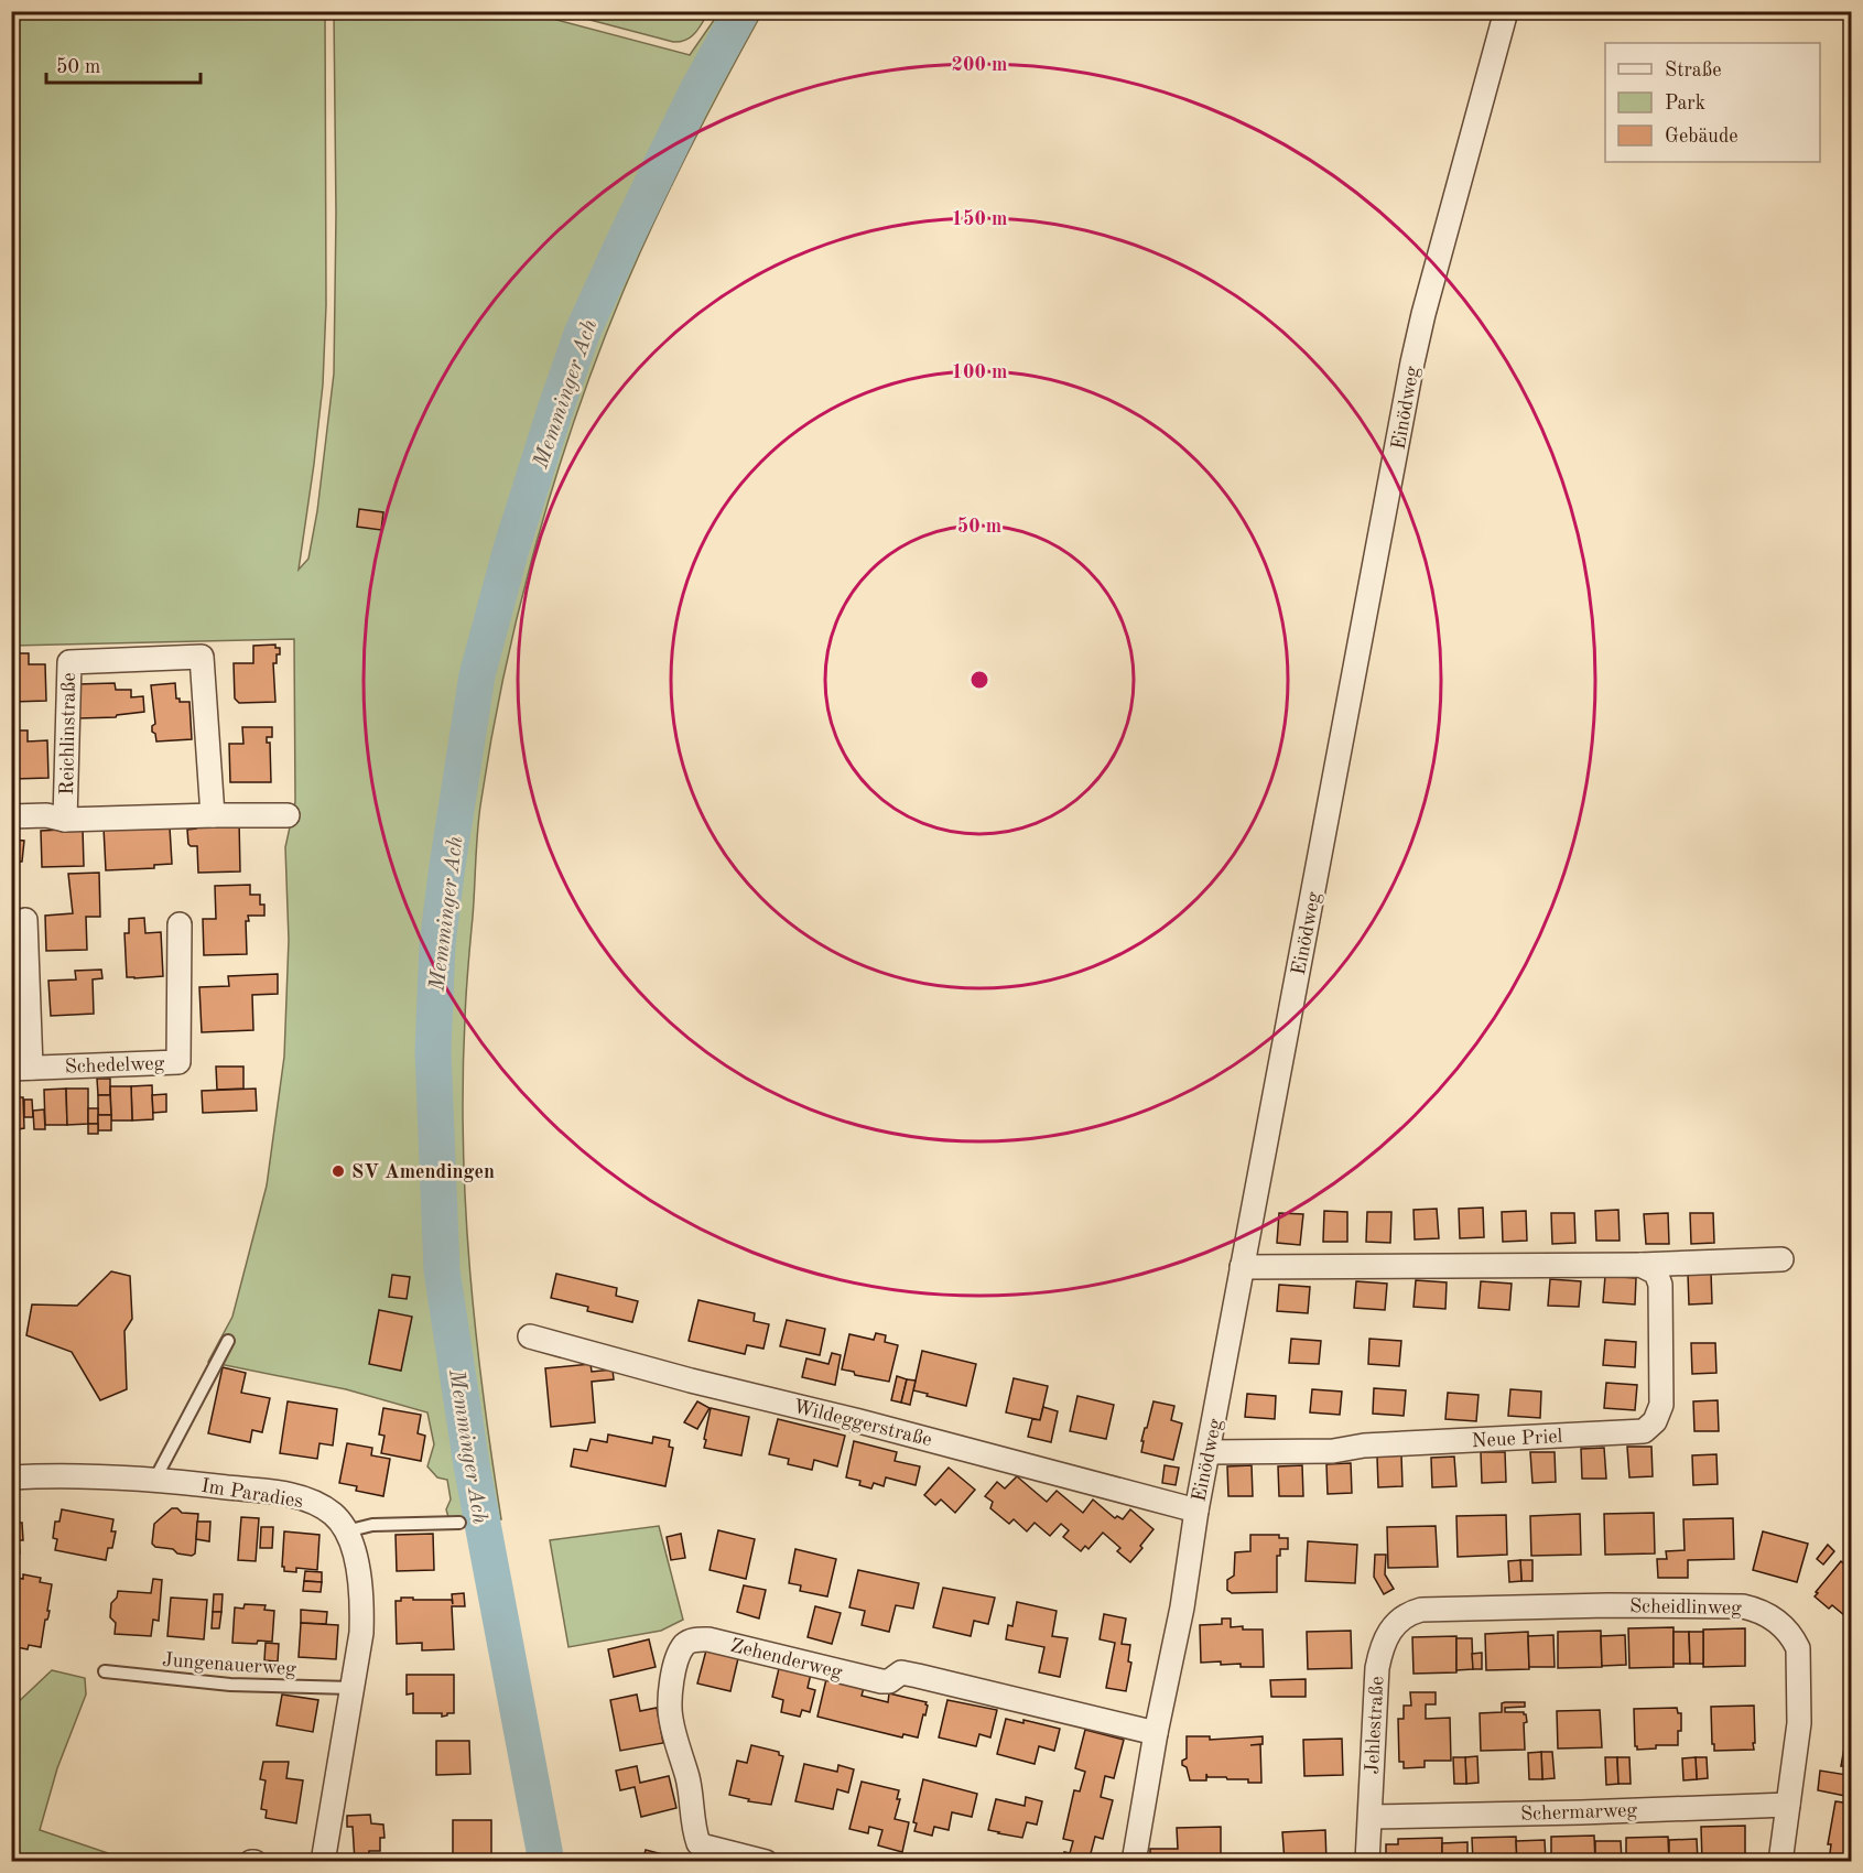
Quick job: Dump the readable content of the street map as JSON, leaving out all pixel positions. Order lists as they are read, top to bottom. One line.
{"streets":{"street":["Einödweg","Reichlinstraße","Schedelweg","Wildeggerstraße","Neue Priel","Im Paradies","Scheidlinweg","Zehenderweg","Jehlestraße","Schermarweg"],"lane":["Jungenauerweg"]},"crossings":[["Einödweg","Wildeggerstraße"],["Einödweg","Neue Priel"],["Einödweg","Zehenderweg"],["Im Paradies","Jungenauerweg"],["Scheidlinweg","Jehlestraße"],["Scheidlinweg","Schermarweg"],["Jehlestraße","Schermarweg"]],"water":["Memminger Ach"],"places":["SV Amendingen"],"legend":["Straße","Park","Gebäude"],"scale_bar":"50 m","rings":["200 m","150 m","100 m","50 m"]}
